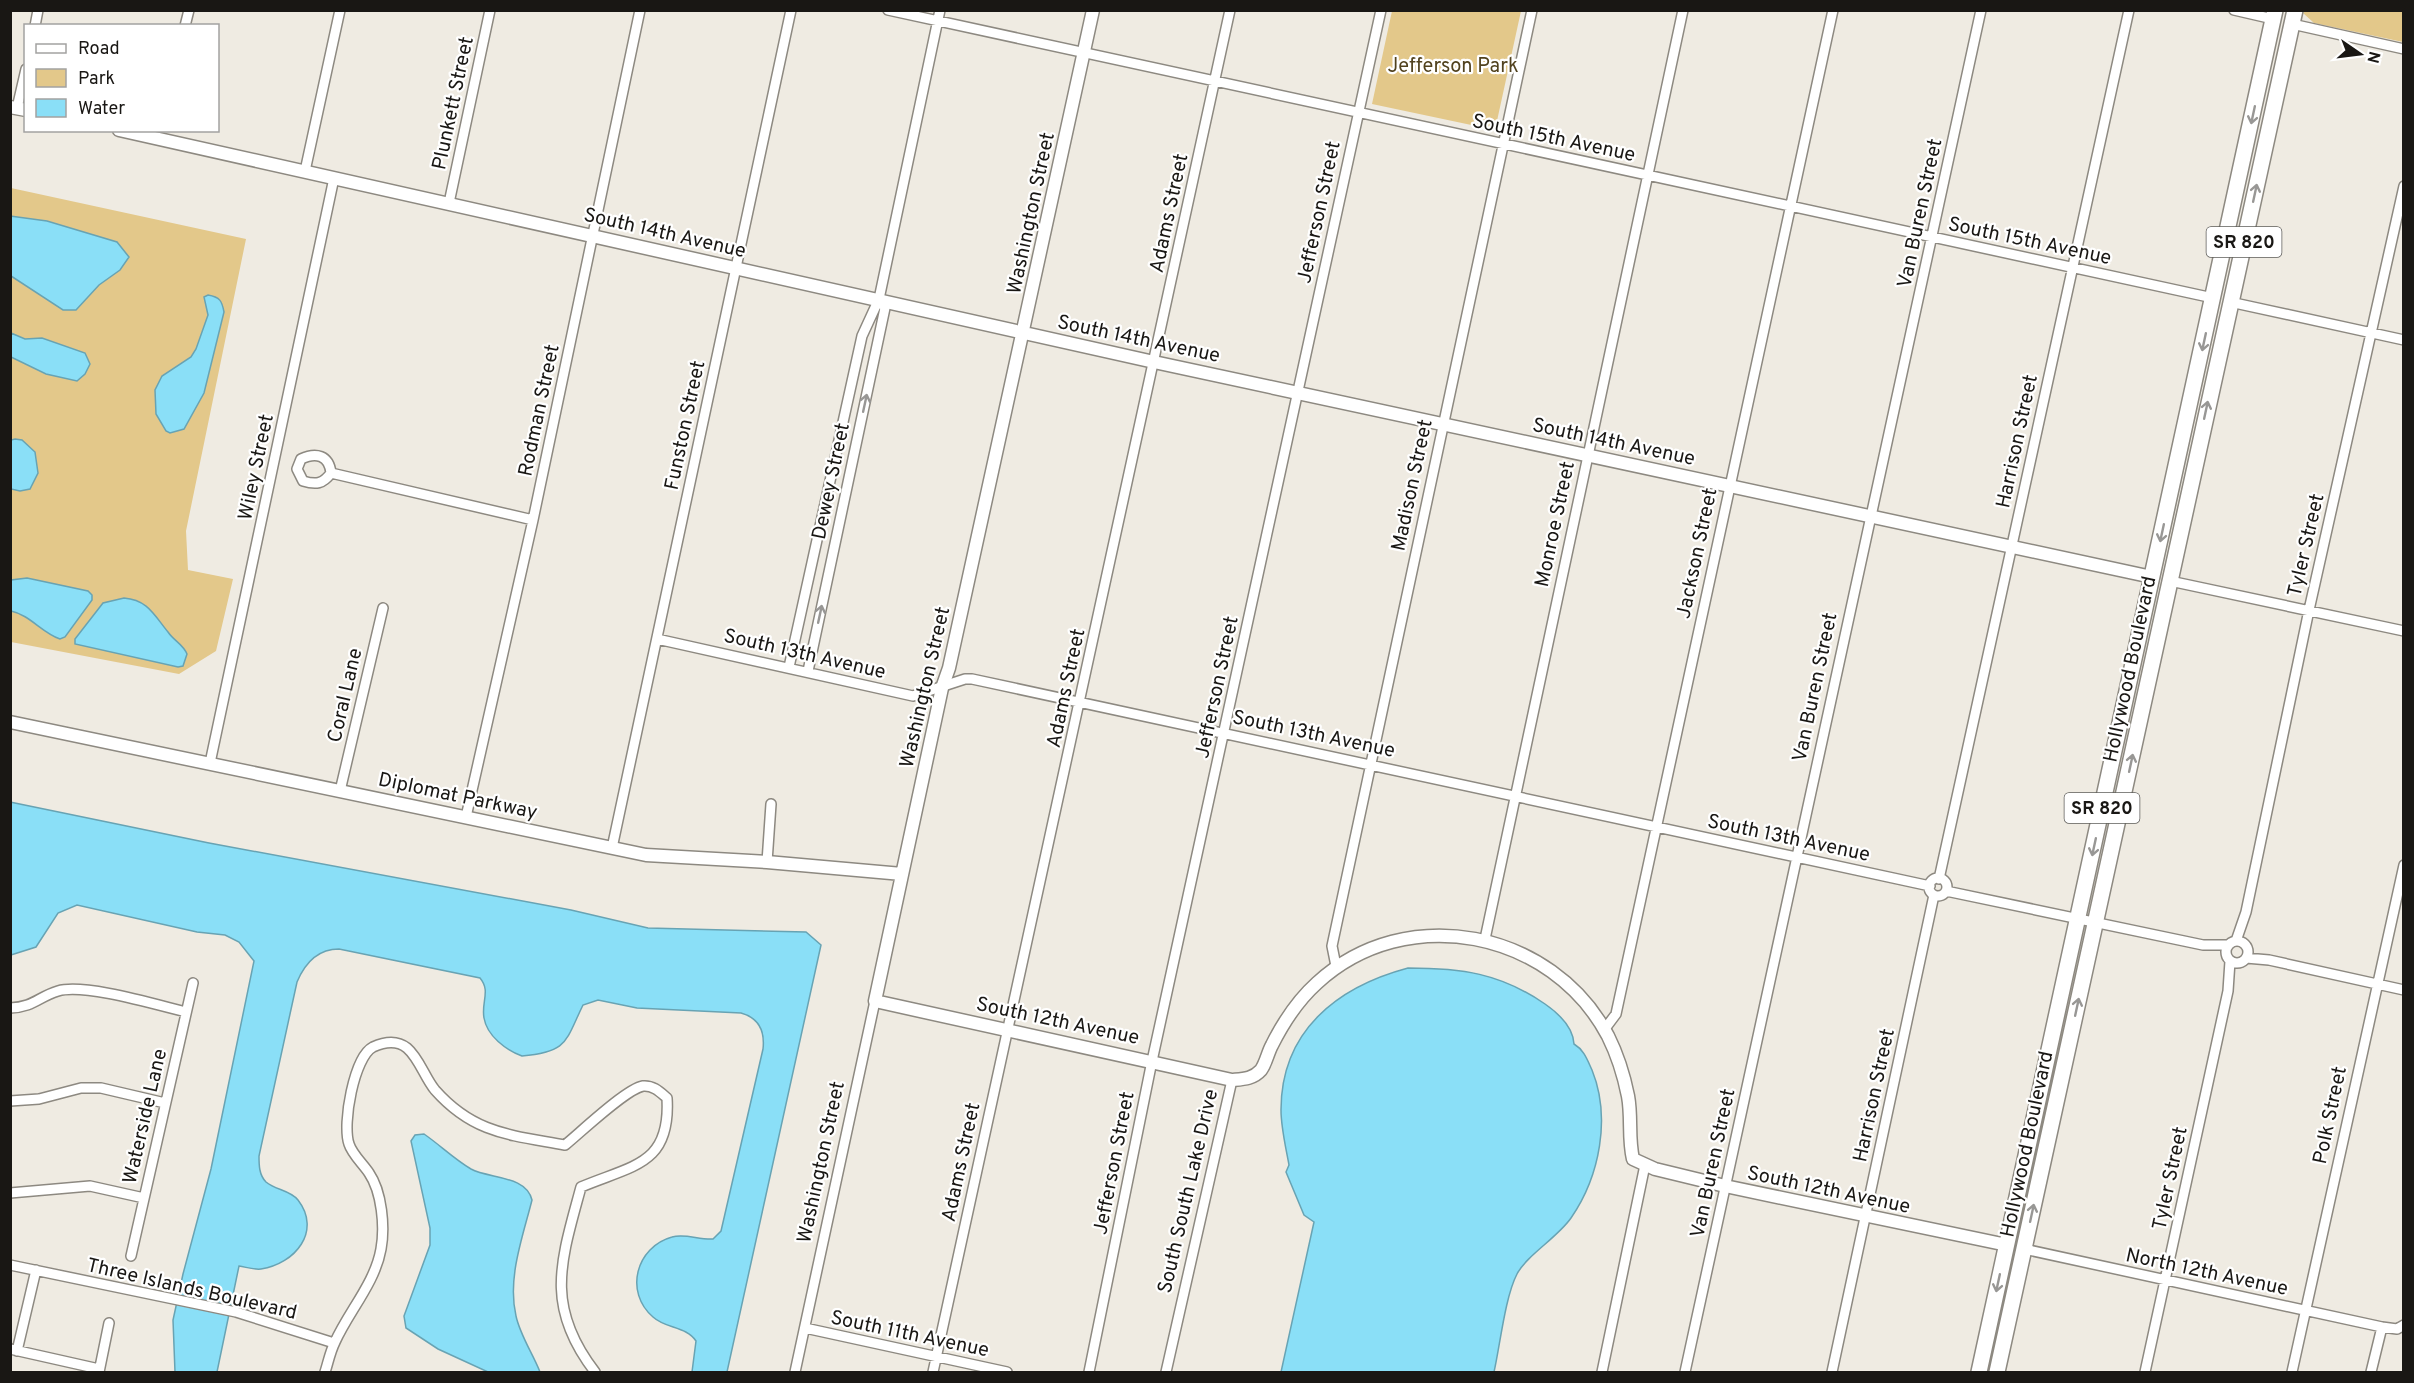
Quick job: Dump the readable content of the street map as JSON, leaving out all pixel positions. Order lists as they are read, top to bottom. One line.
{"streets":{"main road":["SR 820","Hollywood Boulevard"],"street":["Plunkett Street","South 15th Avenue","Jefferson Street","Washington Street","Adams Street","Van Buren Street","South 14th Avenue","Rodman Street","Funston Street","Harrison Street","Wiley Street","Dewey Street","Madison Street","Monroe Street","Tyler Street","Jackson Street","South 13th Avenue","Coral Lane","Diplomat Parkway","South 12th Avenue","Polk Street","Waterside Lane","South South Lake Drive","North 12th Avenue","Three Islands Boulevard","South 11th Avenue"]},"crossings":[["Plunkett Street","South 14th Avenue"],["South 15th Avenue","Jefferson Street"],["South 15th Avenue","Washington Street"],["South 15th Avenue","Adams Street"],["South 15th Avenue","Van Buren Street"],["South 15th Avenue","Harrison Street"],["South 15th Avenue","Dewey Street"],["South 15th Avenue","Madison Street"],["South 15th Avenue","Monroe Street"],["South 15th Avenue","Jackson Street"],["South 15th Avenue","Hollywood Boulevard"],["Jefferson Street","South 14th Avenue"],["Jefferson Street","South 13th Avenue"],["Jefferson Street","South 12th Avenue"],["Washington Street","South 14th Avenue"],["Washington Street","South 13th Avenue"],["Washington Street","Diplomat Parkway"],["Washington Street","South 12th Avenue"],["Washington Street","South 11th Avenue"],["Adams Street","South 14th Avenue"],["Adams Street","South 13th Avenue"],["Adams Street","South 12th Avenue"],["Adams Street","South 11th Avenue"],["Van Buren Street","South 14th Avenue"],["Van Buren Street","South 13th Avenue"],["Van Buren Street","South 12th Avenue"],["South 14th Avenue","Rodman Street"],["South 14th Avenue","Funston Street"],["South 14th Avenue","Harrison Street"],["South 14th Avenue","Wiley Street"],["South 14th Avenue","Dewey Street"],["South 14th Avenue","Madison Street"],["South 14th Avenue","Monroe Street"],["South 14th Avenue","Jackson Street"],["South 14th Avenue","Hollywood Boulevard"],["Rodman Street","Diplomat Parkway"],["Funston Street","South 13th Avenue"],["Funston Street","Diplomat Parkway"],["Harrison Street","South 13th Avenue"],["Harrison Street","South 12th Avenue"],["Wiley Street","Diplomat Parkway"],["Dewey Street","South 13th Avenue"],["Madison Street","South 13th Avenue"],["Madison Street","South South Lake Drive"],["Monroe Street","South 13th Avenue"],["Monroe Street","South South Lake Drive"],["Tyler Street","North 12th Avenue"],["Jackson Street","South 13th Avenue"],["Hollywood Boulevard","South 12th Avenue"],["Hollywood Boulevard","North 12th Avenue"],["Coral Lane","Diplomat Parkway"],["South 12th Avenue","South South Lake Drive"],["Polk Street","North 12th Avenue"]],"parks":["Jefferson Park"],"legend":["Road","Park","Water"],"north":"right"}
